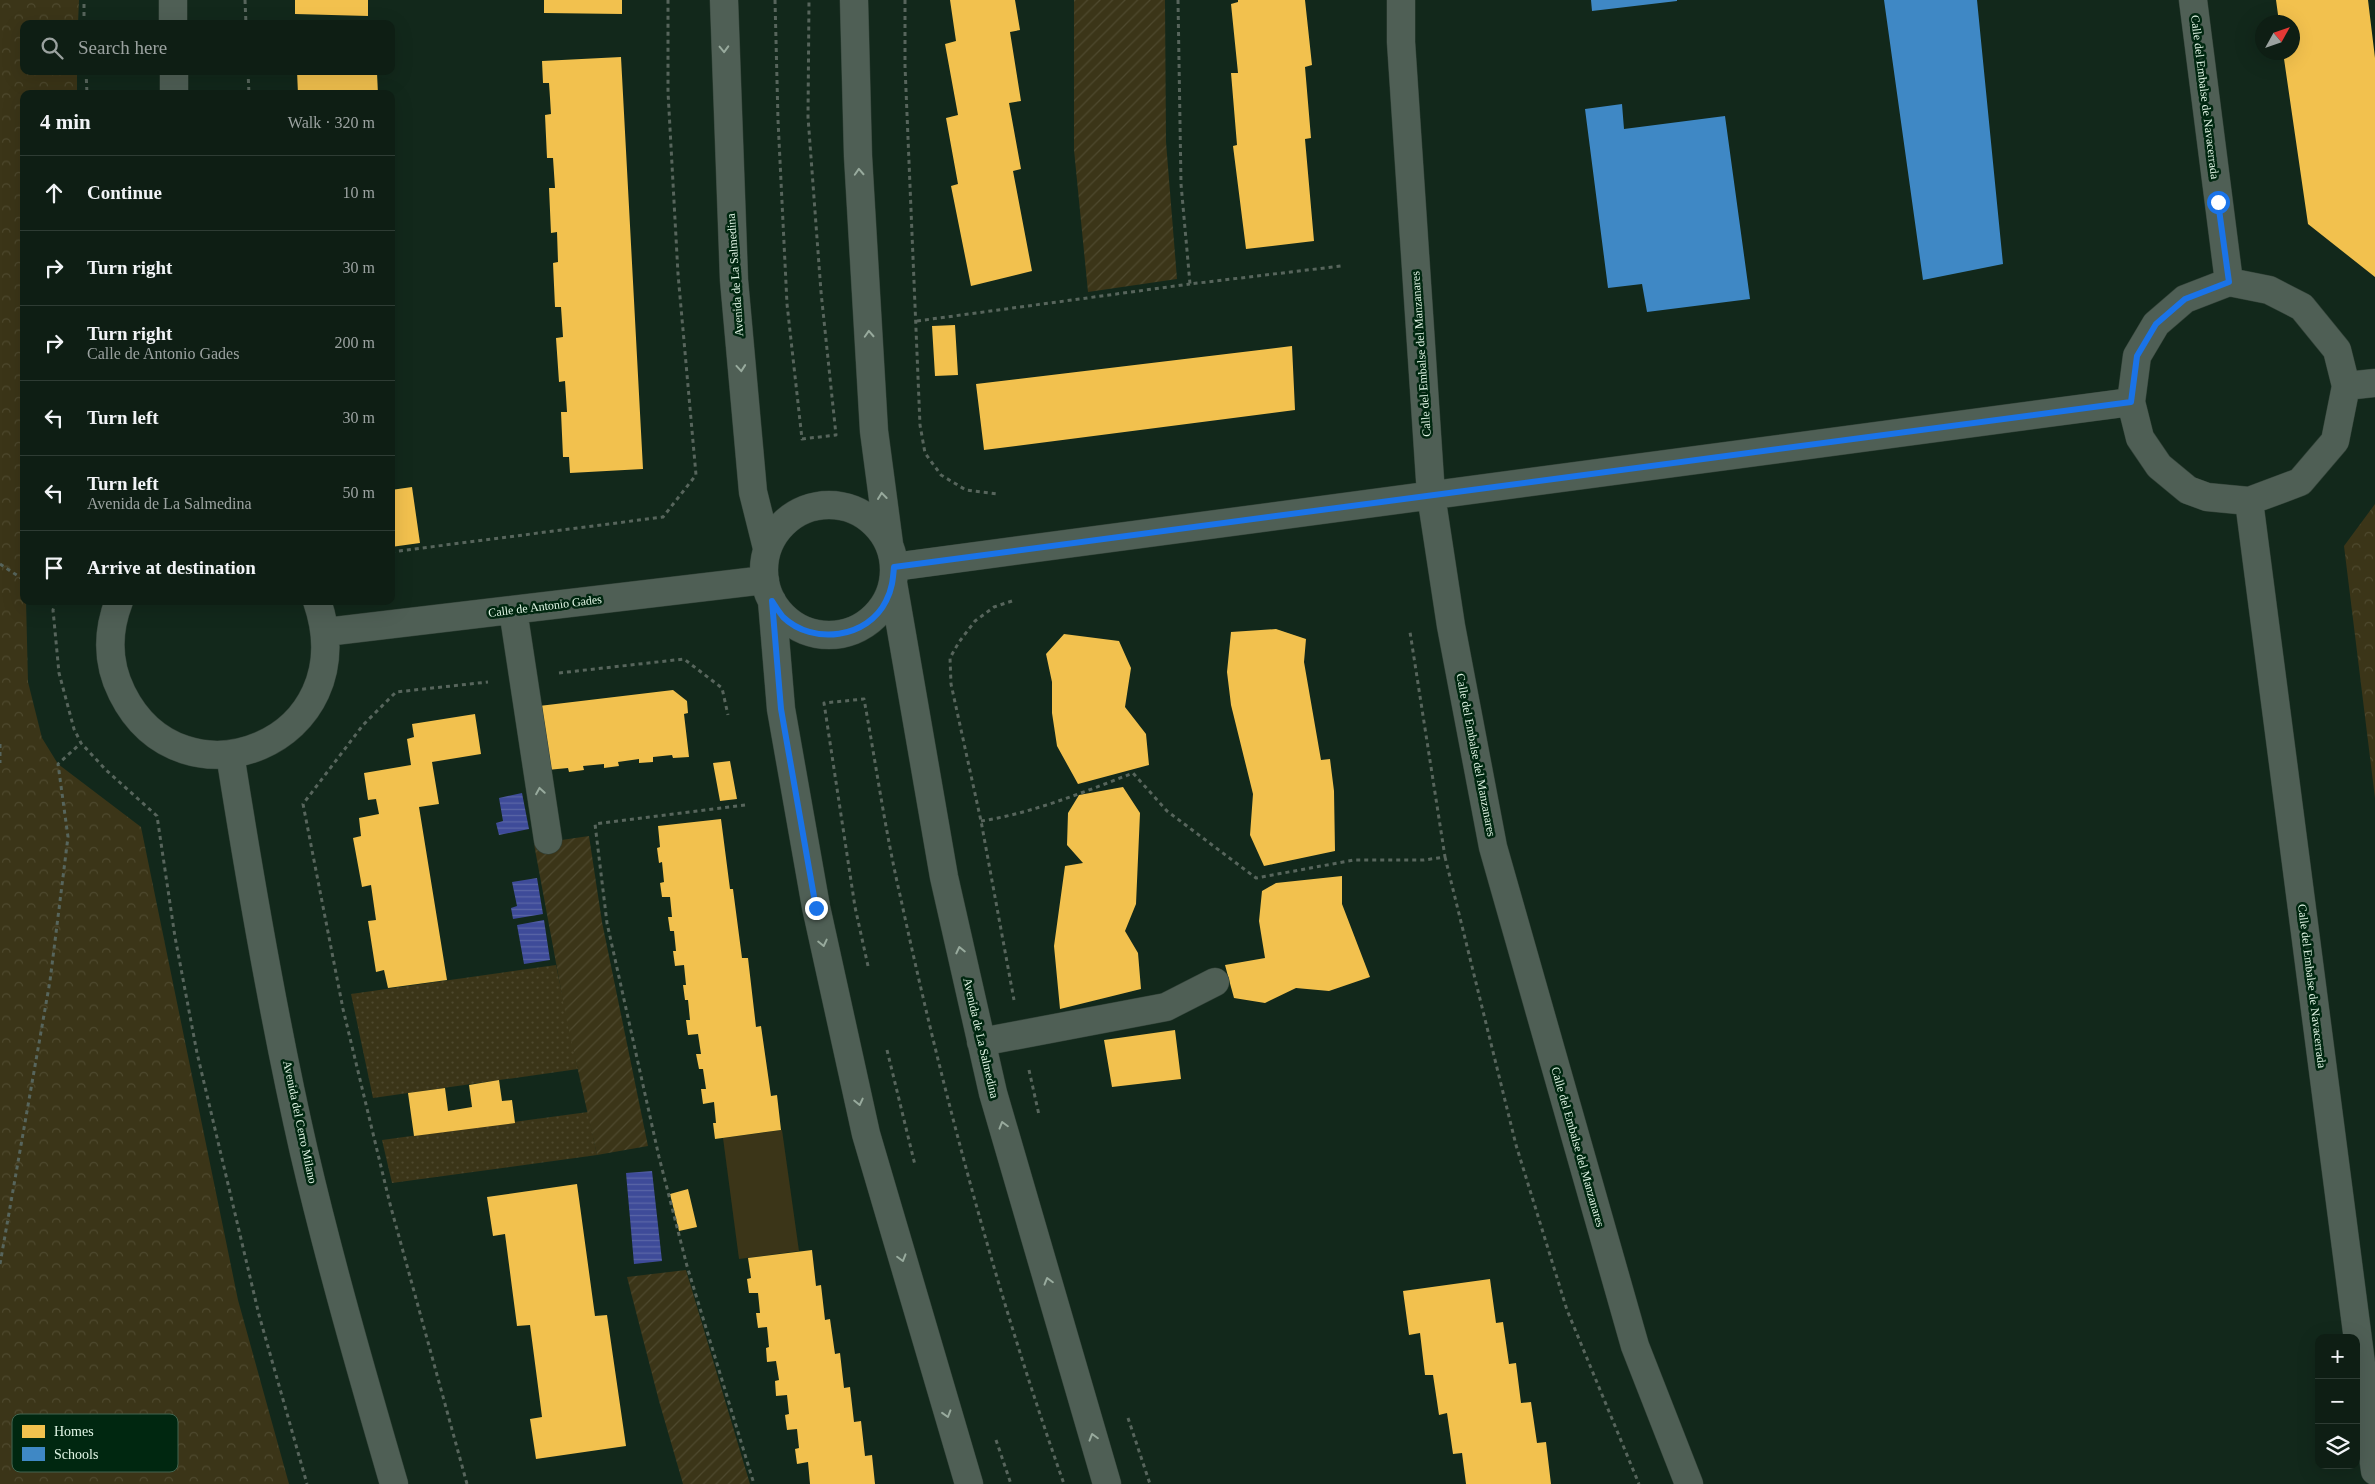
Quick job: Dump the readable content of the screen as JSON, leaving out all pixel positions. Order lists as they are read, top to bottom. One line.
{"streets":{"street":["Calle del Embalse de Navacerrada","Avenida de La Salmedina","Calle del Embalse del Manzanares","Calle de Antonio Gades","Avenida del Cerro Milano"]},"crossings":[["Avenida de La Salmedina","Calle de Antonio Gades"]],"legend":["Homes","Schools"],"north":"top right","page":{"search":"Search here","heading":["4 min","Walk · 320 m"],"list":[["Continue","10 m"],["Turn right","30 m"],["Turn right","Calle de Antonio Gades","200 m"],["Turn left","30 m"],["Turn left","Avenida de La Salmedina","50 m"],"Arrive at destination"],"map_buttons":["+","−"]}}
